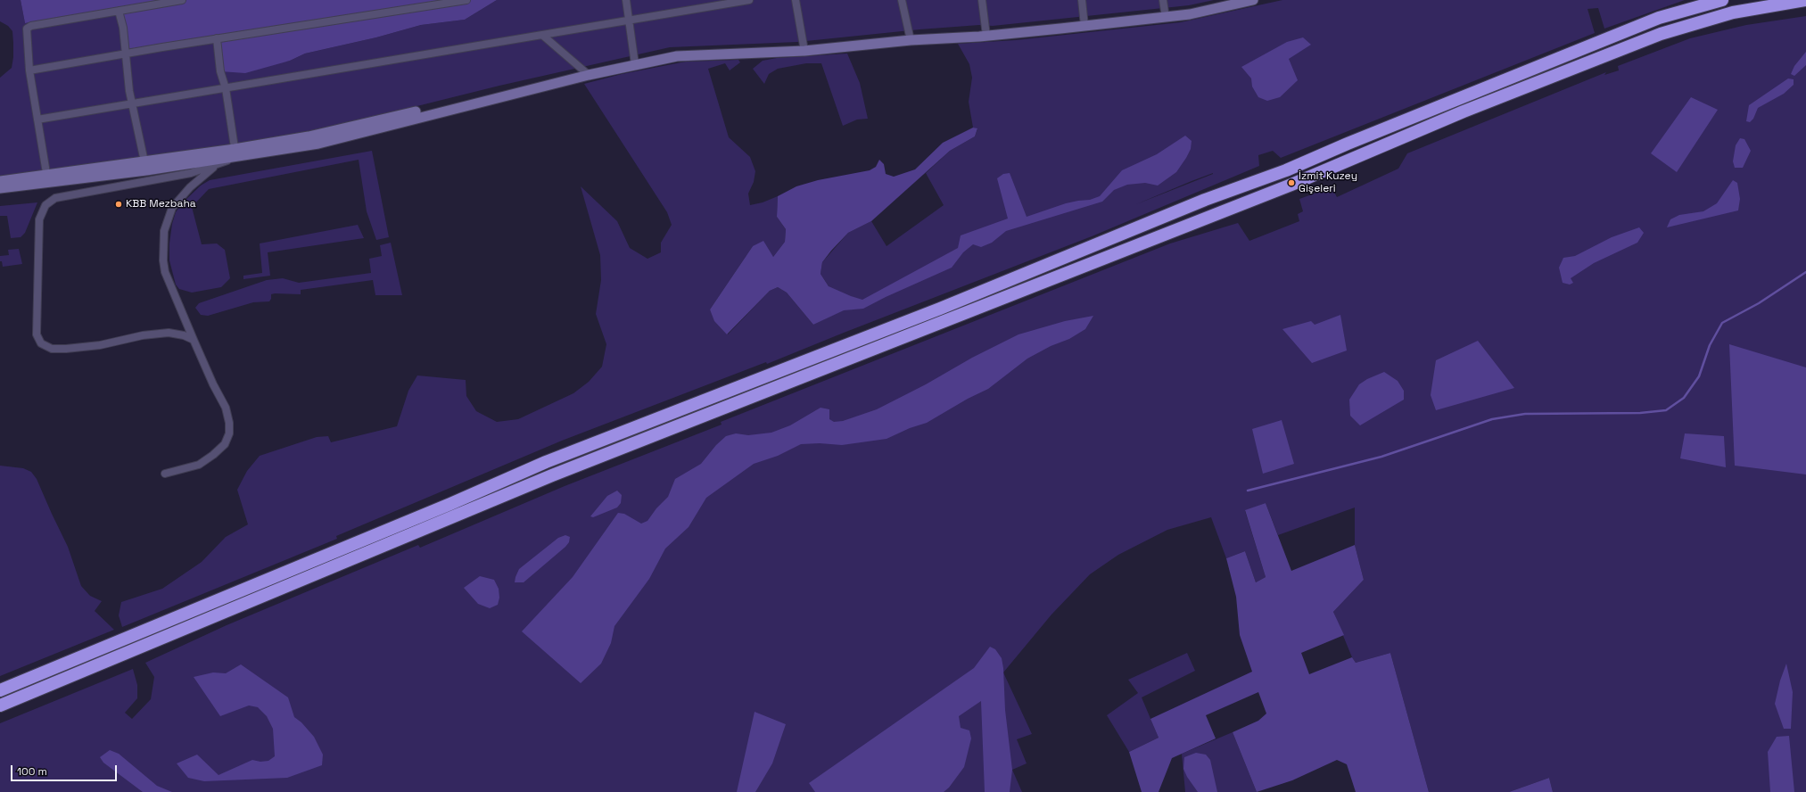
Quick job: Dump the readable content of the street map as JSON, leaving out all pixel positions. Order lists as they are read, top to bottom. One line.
{"places":["İzmit Kuzey Gişeleri","KBB Mezbaha"],"scale_bar":"100 m"}
